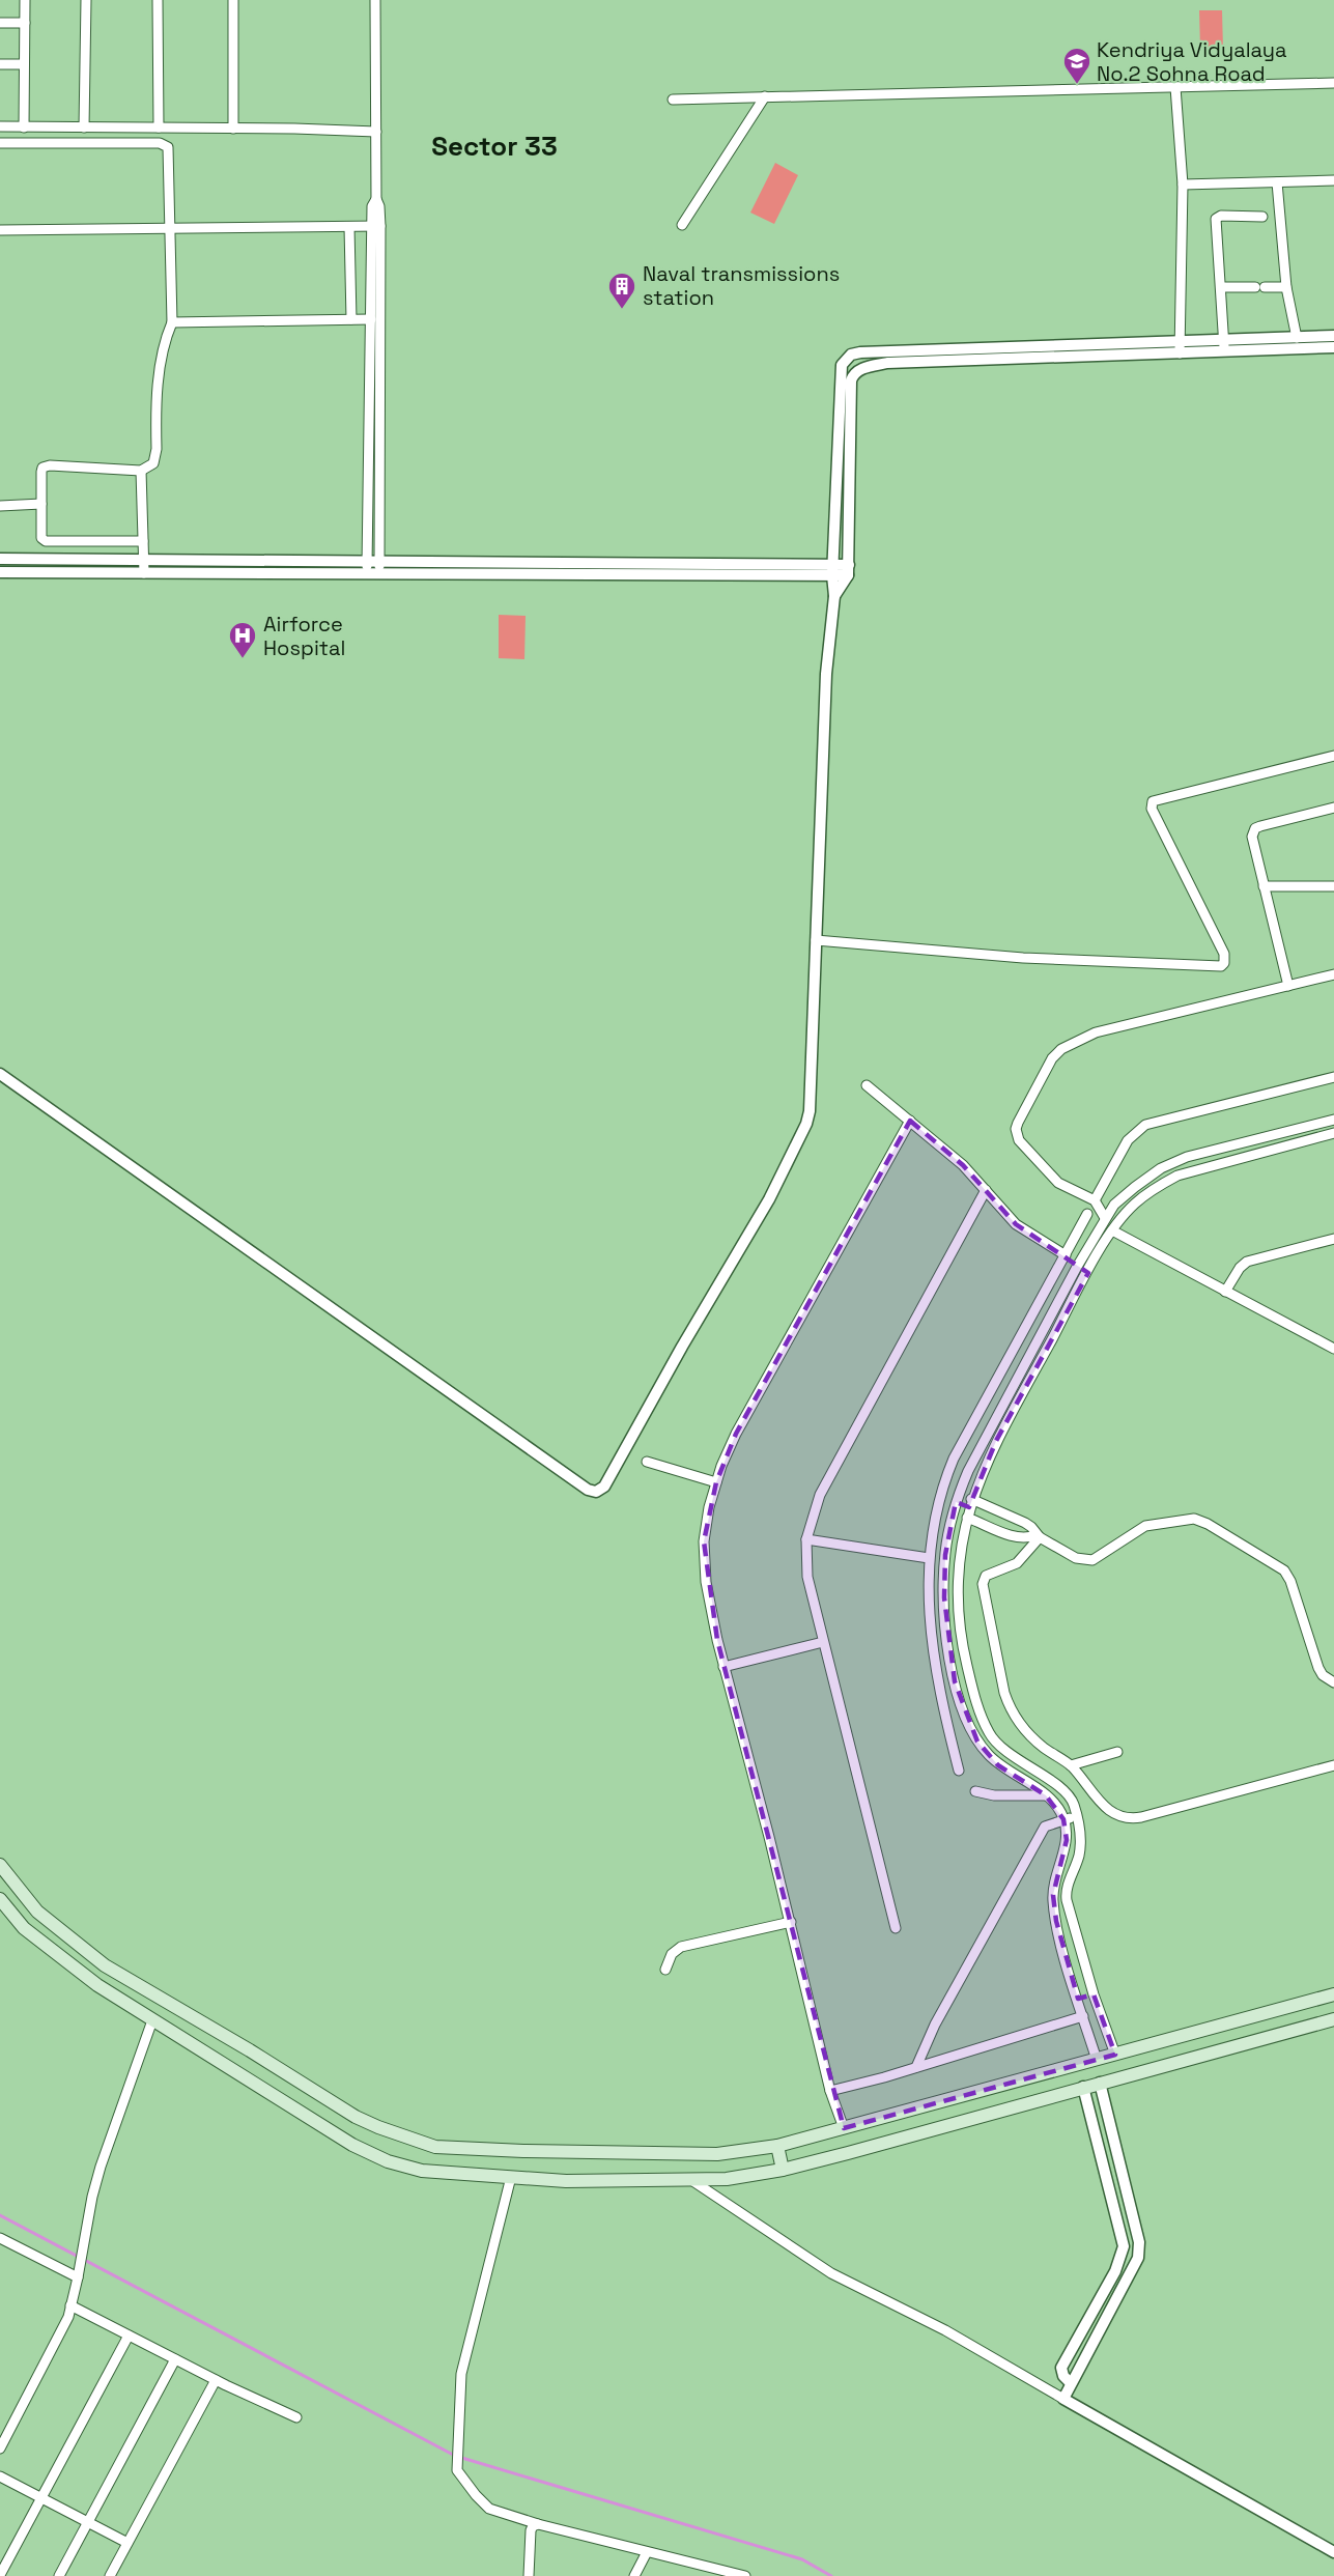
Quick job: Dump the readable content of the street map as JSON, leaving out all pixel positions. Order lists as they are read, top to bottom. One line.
{"districts":["Sector 33"],"places":{"school or university":["Kendriya Vidyalaya No.2 Sohna Road"],"building":["Naval transmissions station"],"hospital":["Airforce Hospital"]}}
